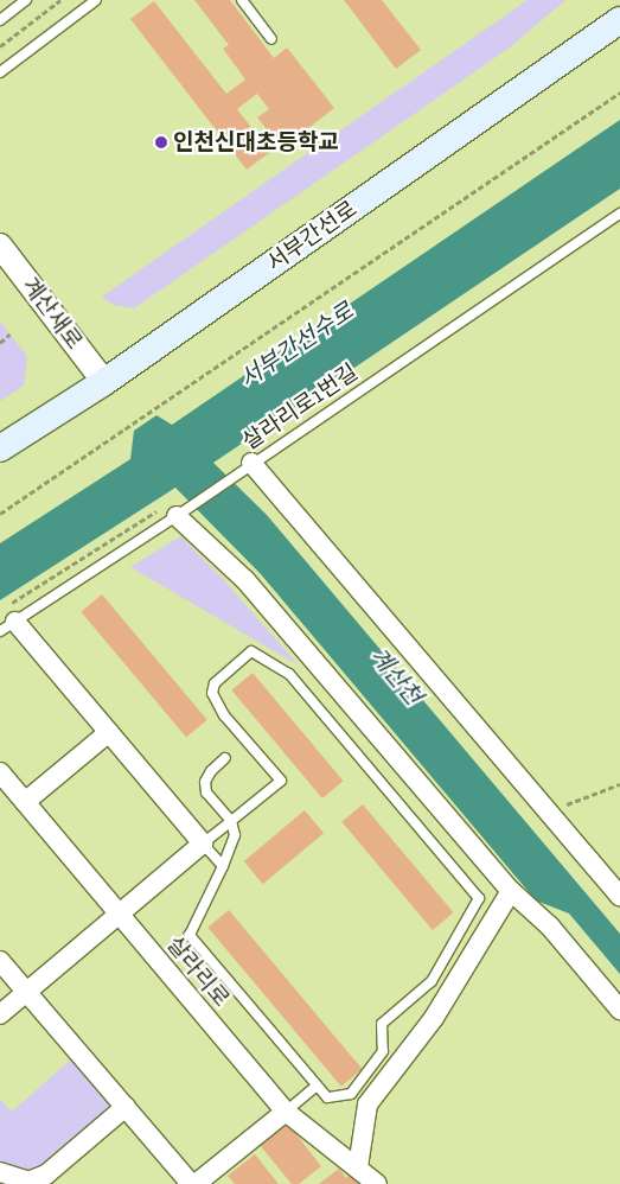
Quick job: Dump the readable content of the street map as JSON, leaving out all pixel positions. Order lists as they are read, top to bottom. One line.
{"streets":{"main road":["서부간선로"],"street":["계산새로","살라리로"],"lane":["살라리로1번길"]},"crossings":[["서부간선로","계산새로"]],"water":["서부간선수로","계산천"],"places":["인천신대초등학교"]}
